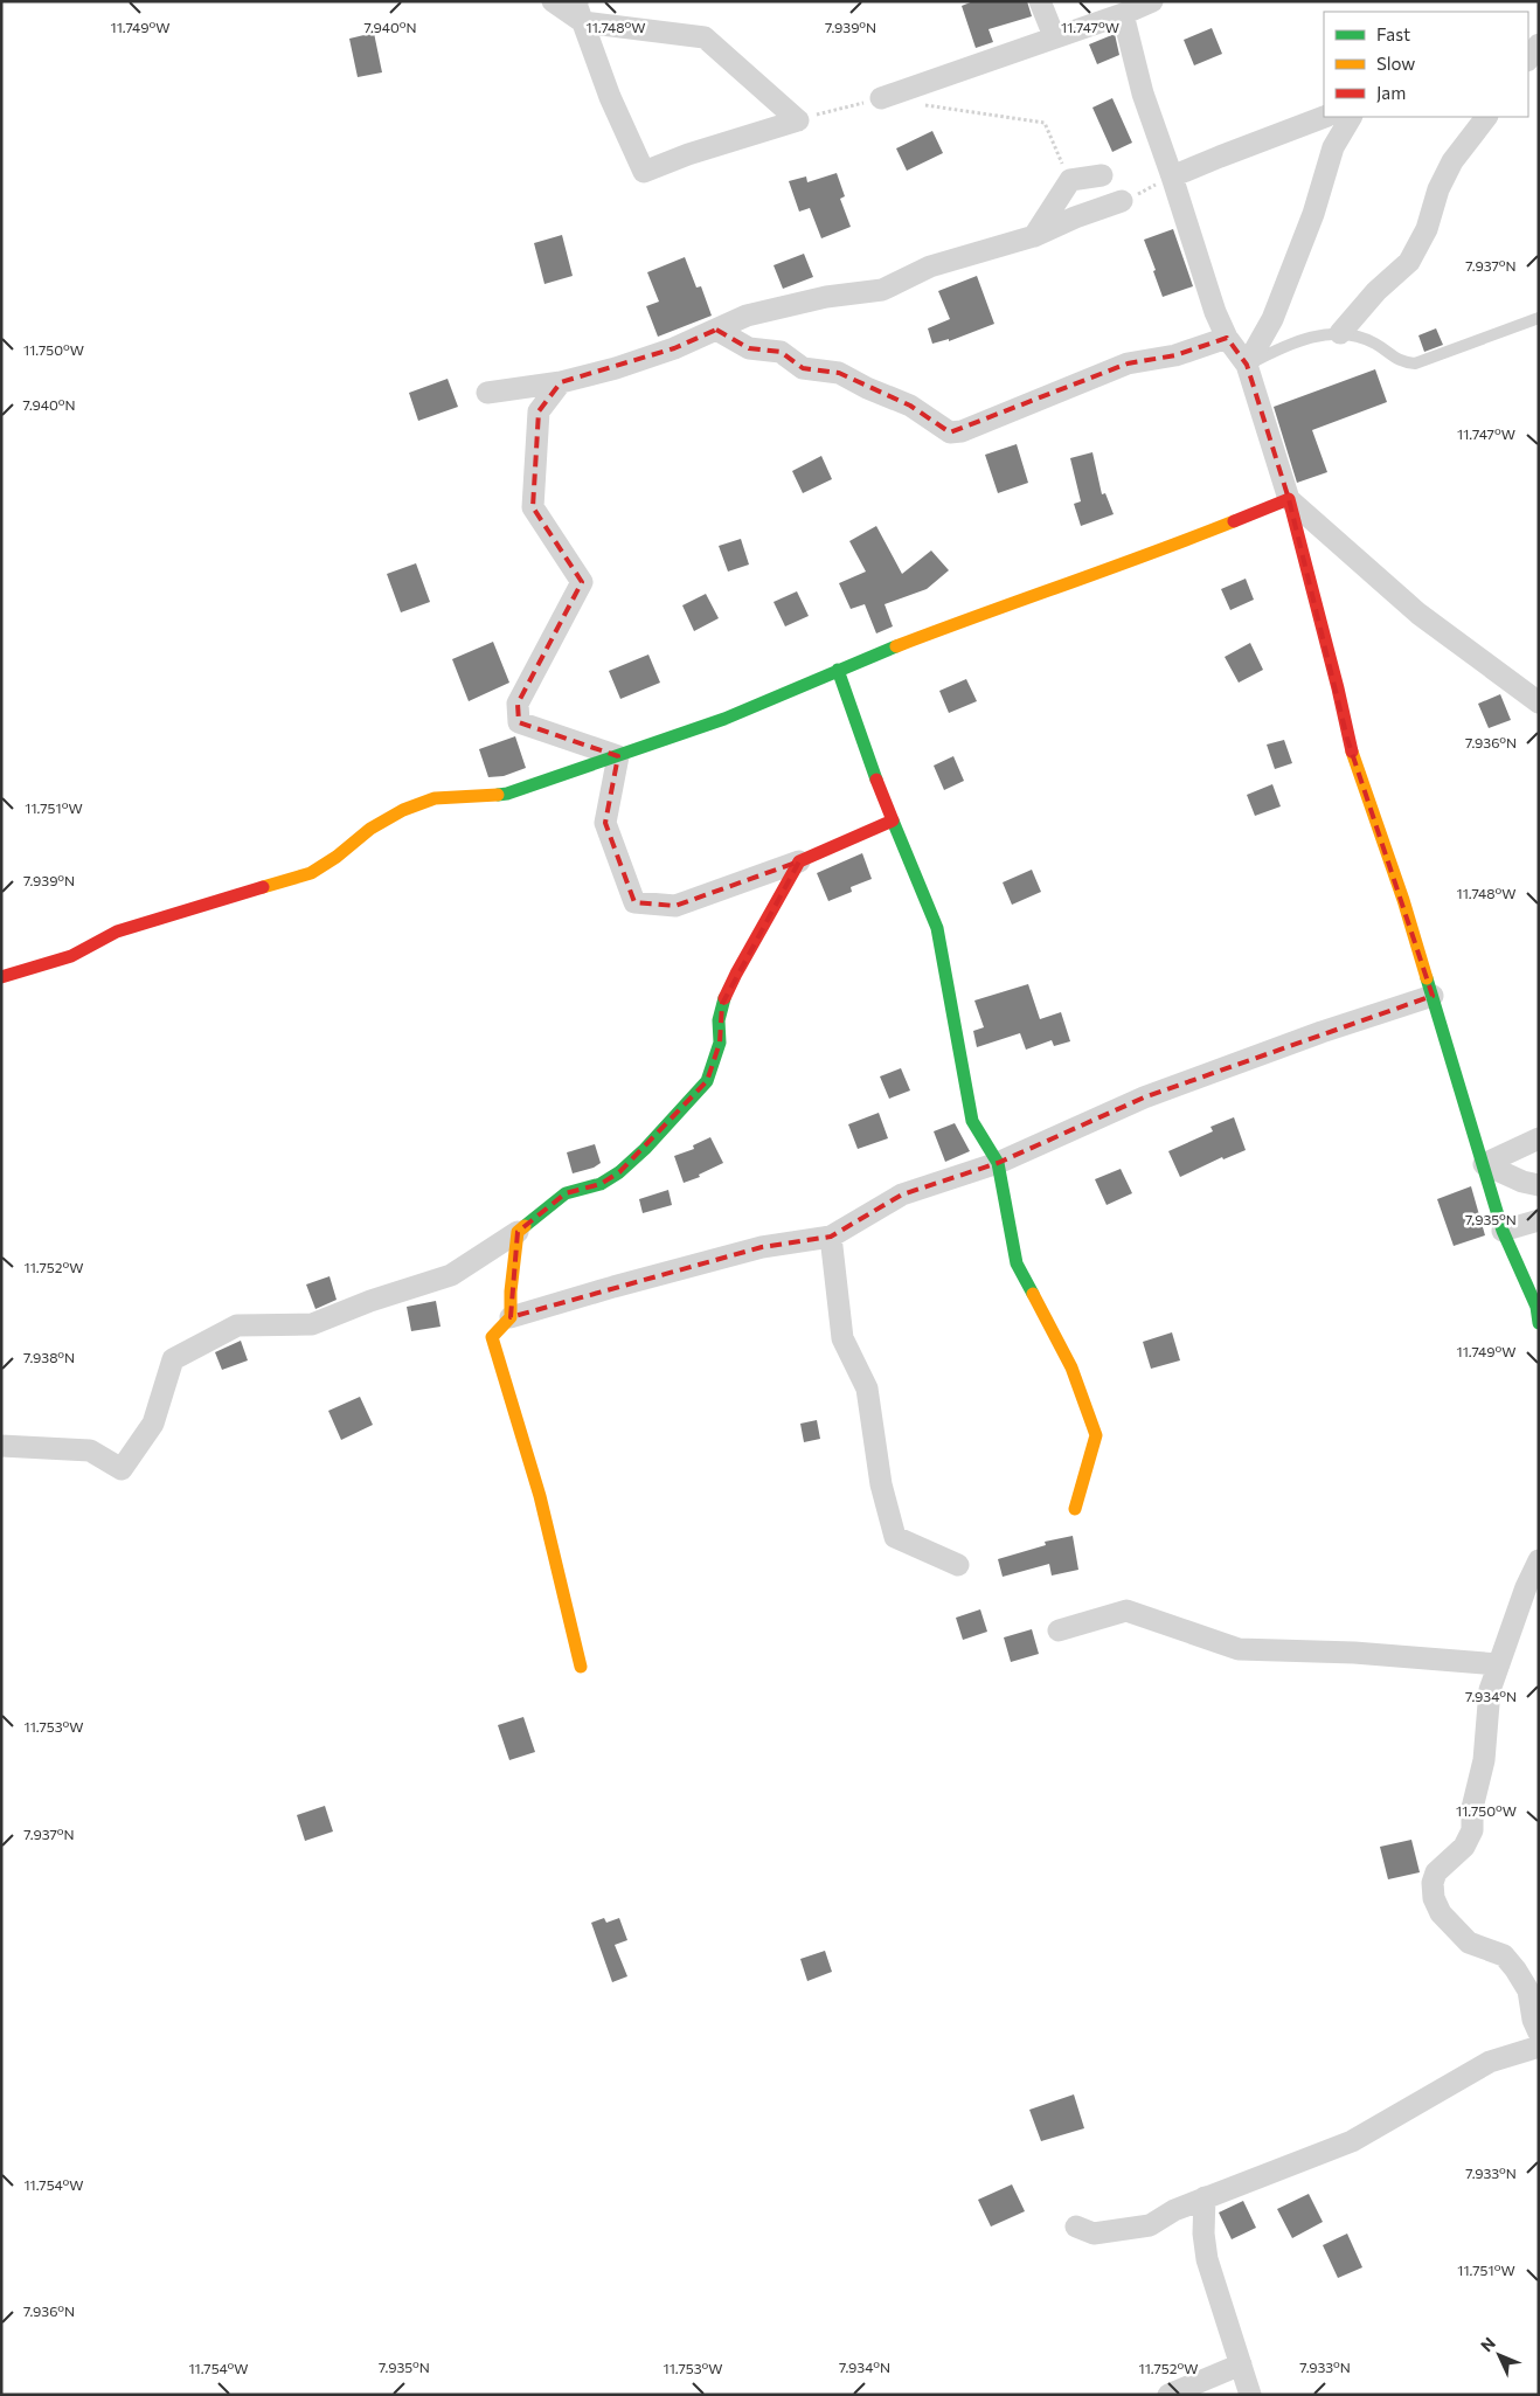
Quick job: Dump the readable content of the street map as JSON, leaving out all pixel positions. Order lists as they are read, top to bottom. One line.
{"legend":["Fast","Slow","Jam"],"north":"top left","coordinates":["11.749°W","11.748°W","11.747°W","7.940°N","7.939°N","7.937°N","11.750°W","7.936°N","11.751°W","7.935°N","11.752°W","7.938°N","7.934°N","11.753°W","7.933°N","11.754°W"]}
